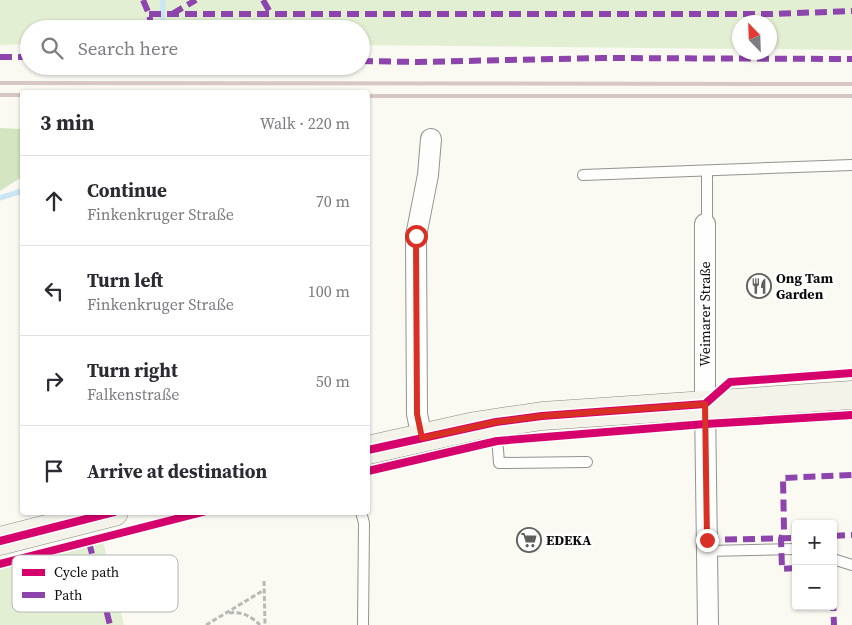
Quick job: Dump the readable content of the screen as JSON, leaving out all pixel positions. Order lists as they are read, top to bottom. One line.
{"streets":{"street":["Weimarer Straße"]},"places":{"restaurant":["Ong Tam Garden"],"supermarket":["EDEKA"]},"legend":["Cycle path","Path"],"north":"top left","page":{"search":"Search here","heading":["3 min","Walk · 220 m"],"list":[["Continue","Finkenkruger Straße","70 m"],["Turn left","Finkenkruger Straße","100 m"],["Turn right","Falkenstraße","50 m"],"Arrive at destination"],"map_buttons":["+","−"]}}
